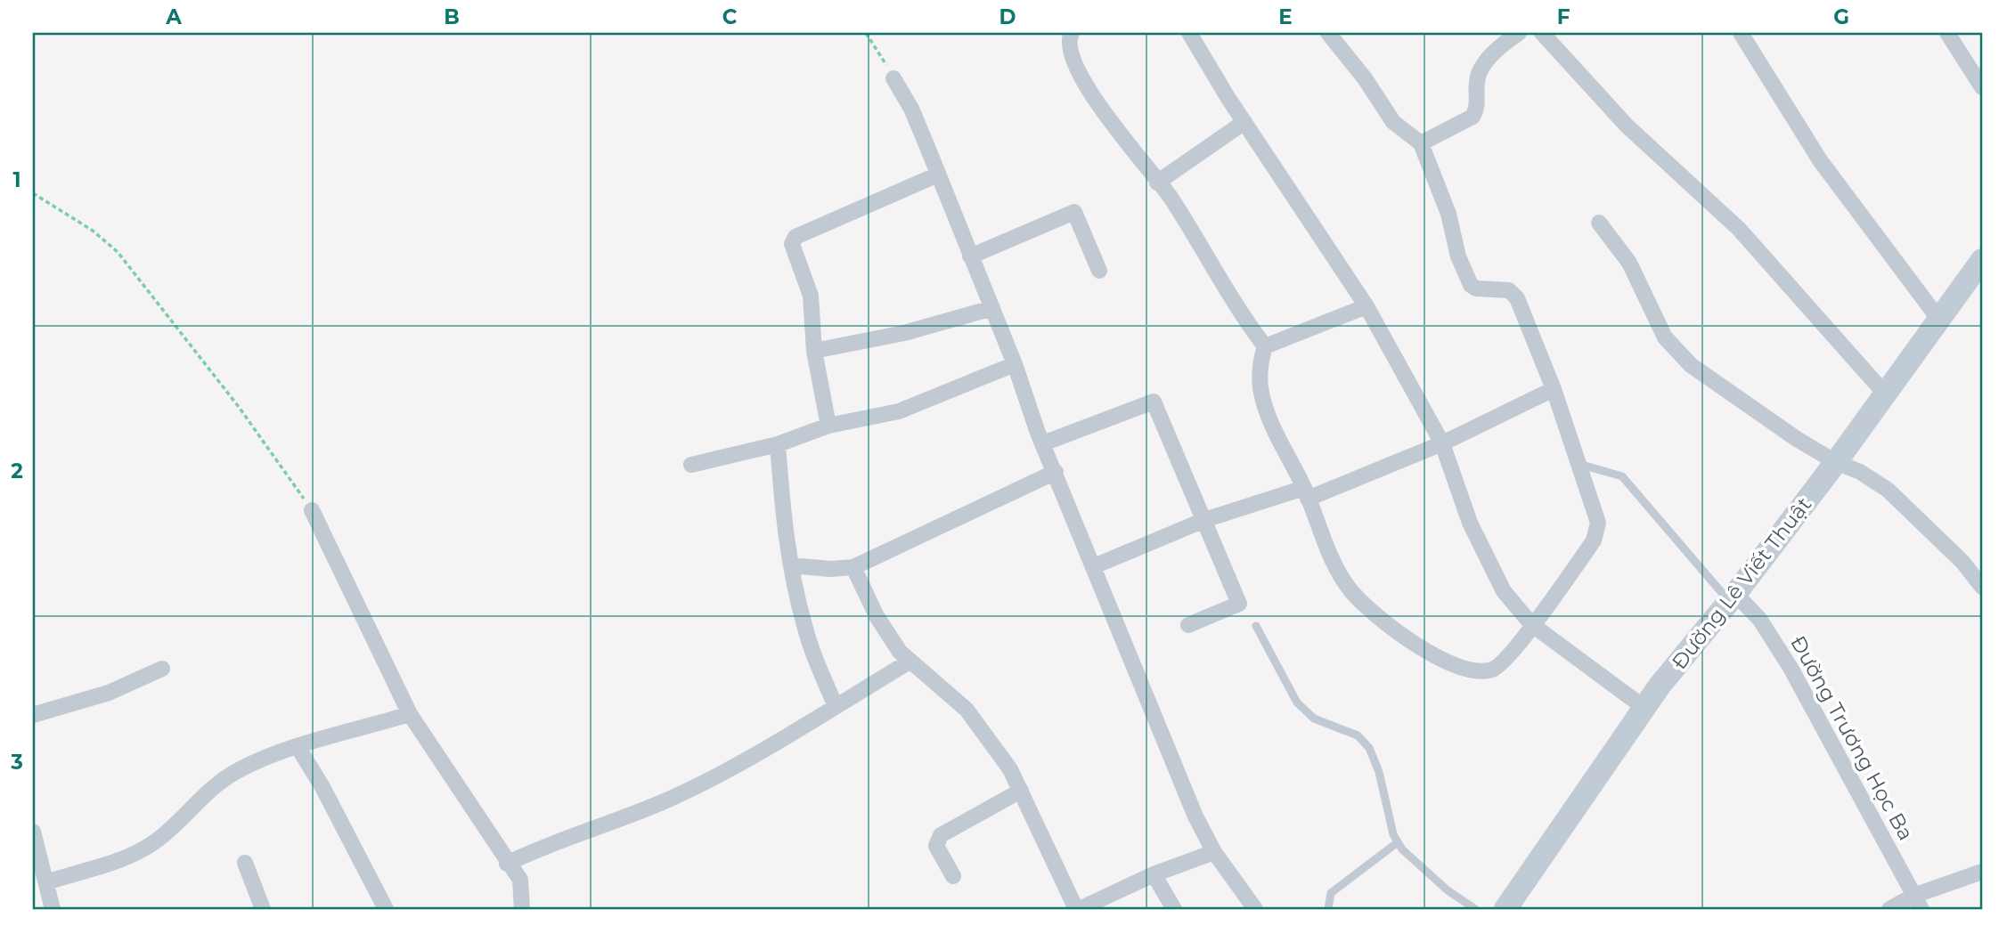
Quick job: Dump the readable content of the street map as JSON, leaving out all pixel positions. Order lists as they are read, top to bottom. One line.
{"streets":{"main road":["Đường Lê Viết Thuật"],"street":["Đường Trương Học Ba"]},"crossings":[["Đường Lê Viết Thuật","Đường Trương Học Ba"]],"grid":{"columns":["A","B","C","D","E","F","G"],"rows":["1","2","3"]}}
